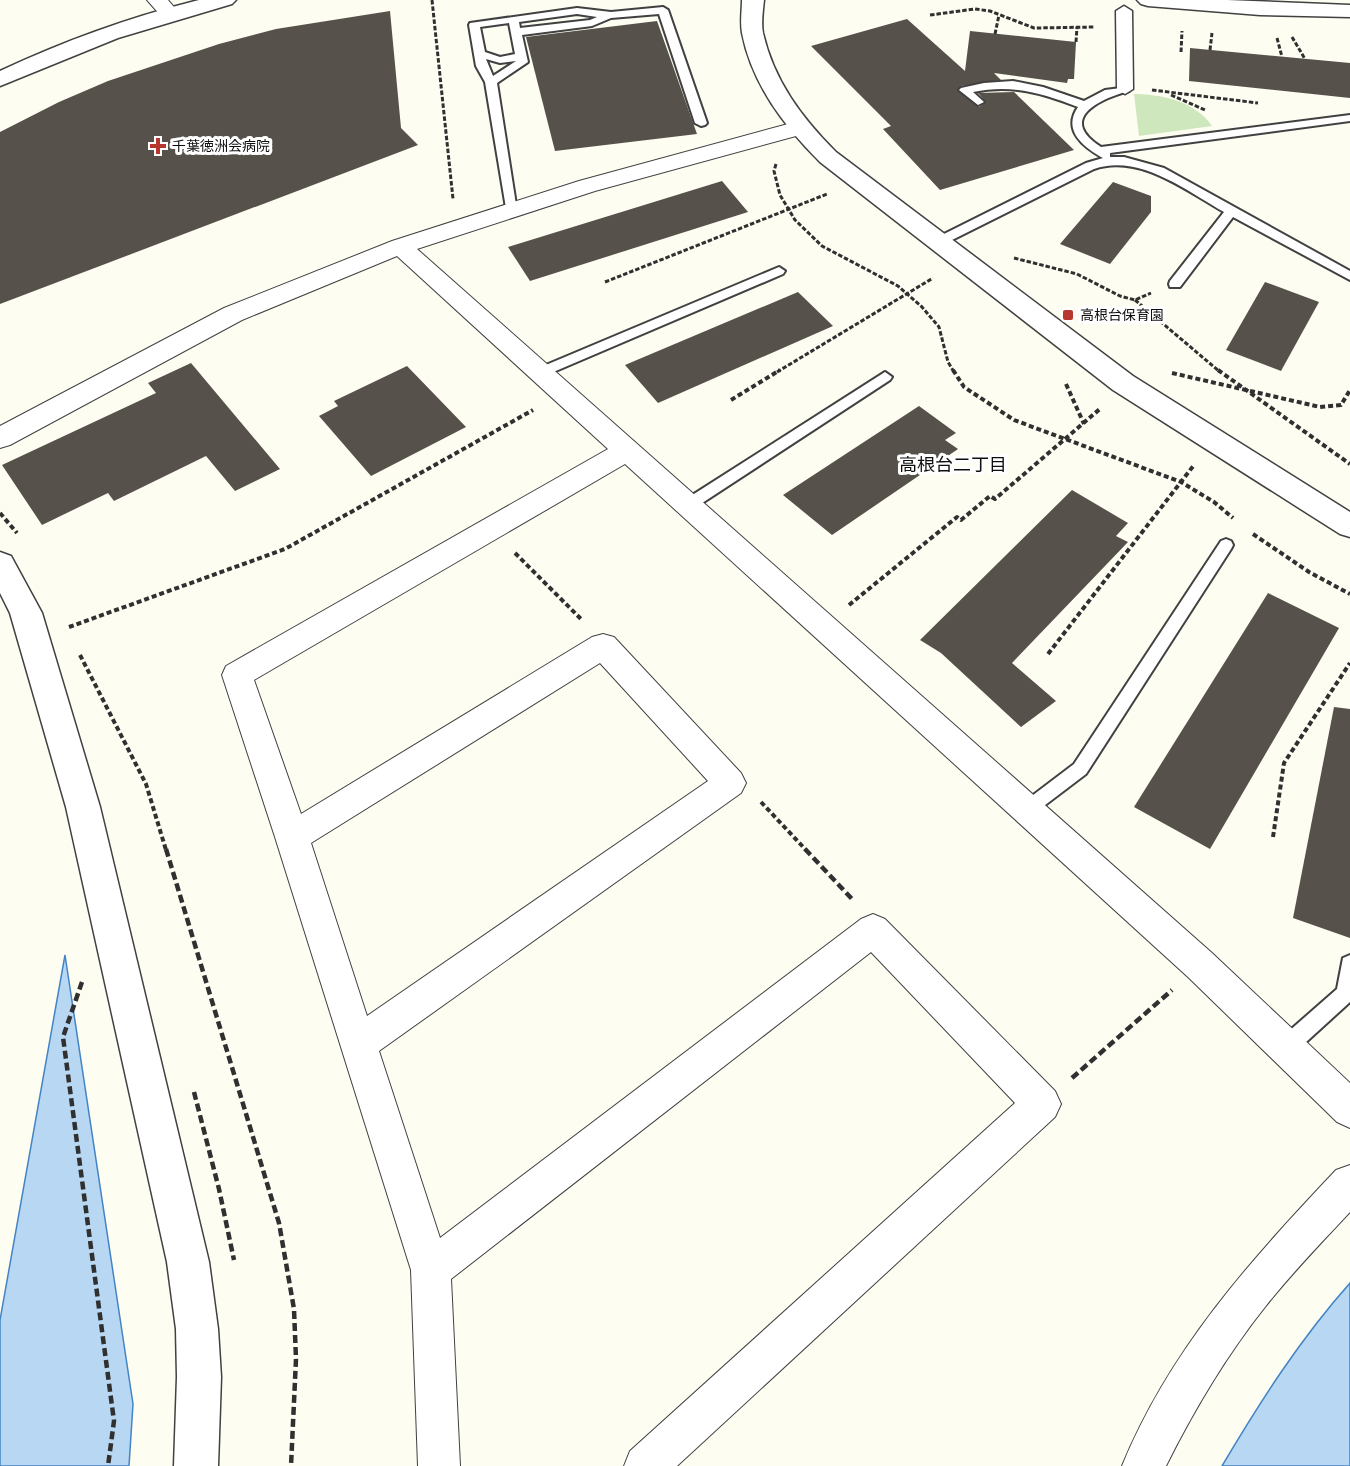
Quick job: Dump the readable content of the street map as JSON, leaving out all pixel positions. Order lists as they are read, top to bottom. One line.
{"districts":["高根台二丁目"],"places":{"health":["千葉徳洲会病院"],"transit":["高根台保育園"]}}
